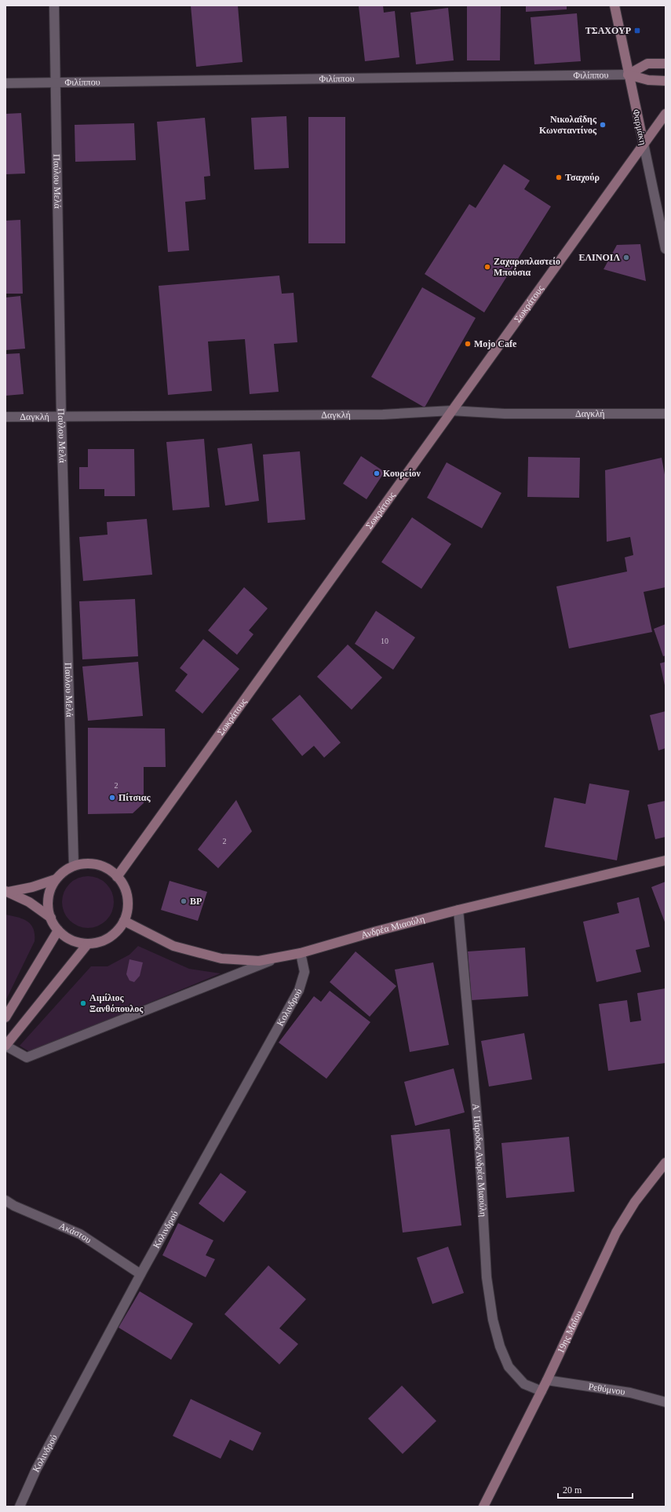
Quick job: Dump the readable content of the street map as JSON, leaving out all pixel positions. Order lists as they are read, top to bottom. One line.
{"streets":{"main road":["Φιλίππου","Φαρμάκη","Σωκράτους","Ανδρέα Μιαούλη","19ης Μαΐου"],"street":["Παύλου Μελά","Δαγκλή","Κολινδρού","Α΄ Πάροδος Ανδρέα Μιαούλη","Ακάστου","Ρεθύμνου"]},"crossings":[["Φιλίππου","Φαρμάκη"],["Φιλίππου","Παύλου Μελά"],["Φαρμάκη","Σωκράτους"],["Παύλου Μελά","Σωκράτους"],["Παύλου Μελά","Δαγκλή"],["Παύλου Μελά","Ανδρέα Μιαούλη"],["Σωκράτους","Δαγκλή"],["Σωκράτους","Ανδρέα Μιαούλη"],["Ανδρέα Μιαούλη","Κολινδρού"],["Ανδρέα Μιαούλη","Α΄ Πάροδος Ανδρέα Μιαούλη"],["Κολινδρού","Ακάστου"],["Α΄ Πάροδος Ανδρέα Μιαούλη","19ης Μαΐου"],["19ης Μαΐου","Ρεθύμνου"]],"places":{"transit":["ΤΣΑΧΟΥΡ"],"other":["Νικολαΐδης Κωνσταντίνος","Τσαχούρ","ΕΛΙΝΟΙΛ","Ζαχαροπλαστείο Μπούσια","Mojo Cafe","Κουρείον","Πίτσιας","BP","Αιμίλιος Ξανθόπουλος"]},"house_numbers":["10","2","2"],"scale_bar":"20 m"}
